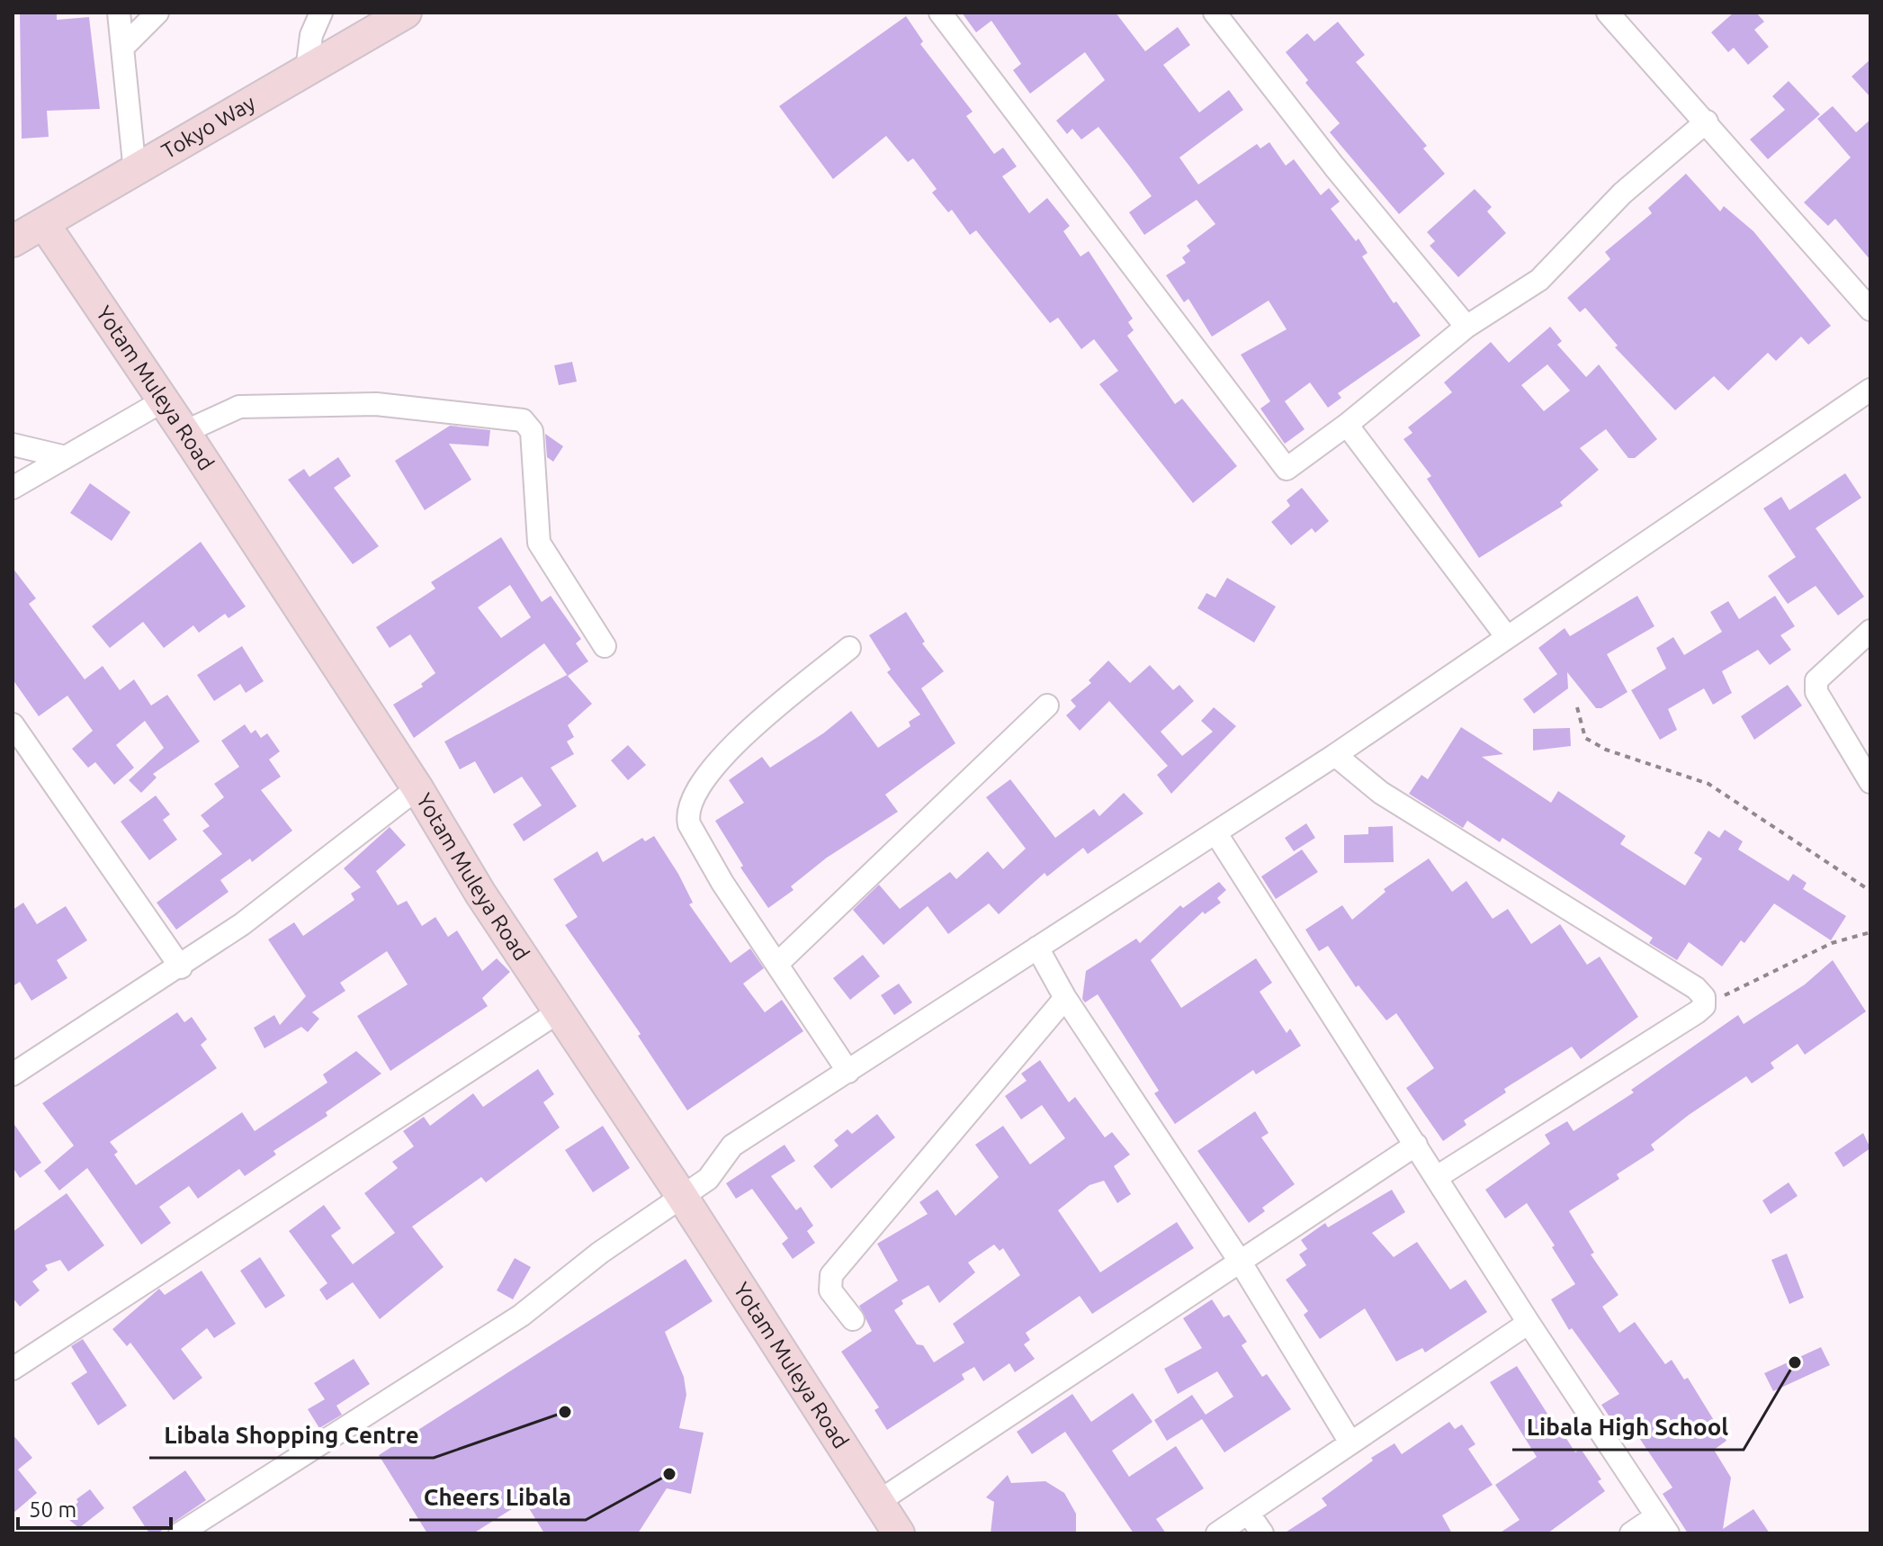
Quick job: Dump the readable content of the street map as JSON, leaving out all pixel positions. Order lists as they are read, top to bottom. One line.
{"streets":{"street":["Tokyo Way","Yotam Muleya Road"]},"crossings":[["Tokyo Way","Yotam Muleya Road"]],"places":["Libala High School","Libala Shopping Centre","Cheers Libala"],"scale_bar":"50 m"}
